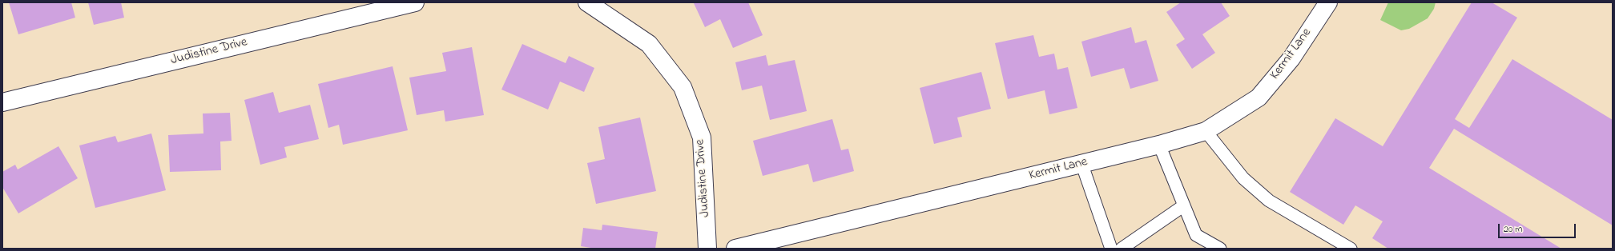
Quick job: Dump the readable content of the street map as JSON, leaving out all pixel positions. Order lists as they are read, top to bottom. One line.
{"streets":{"street":["Judistine Drive","Kermit Lane"]},"scale_bar":"20 m"}
